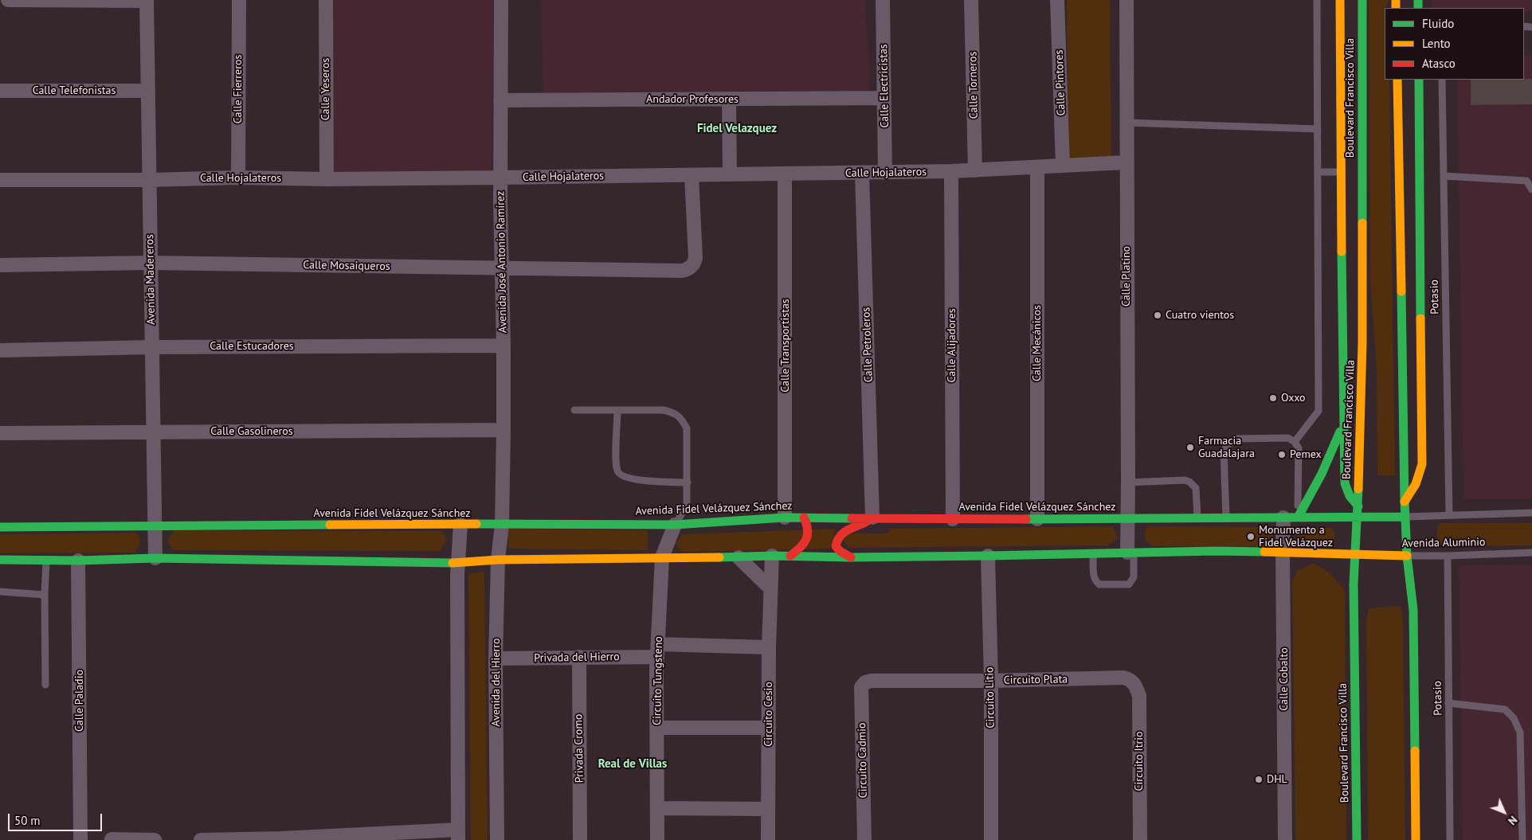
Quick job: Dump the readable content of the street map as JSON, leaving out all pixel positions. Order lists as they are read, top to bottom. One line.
{"streets":{"main road":["Boulevard Francisco Villa","Avenida Fidel Velázquez Sánchez","Avenida Aluminio"],"street":["Calle Pintores","Calle Torneros","Calle Electricistas","Calle Fierreros","Calle Yeseros","Calle Telefonistas","Andador Profesores","Calle Hojalateros","Avenida José Antonio Ramírez","Calle Mosaiqueros","Calle Platino","Avenida Madereros","Calle Mecánicos","Calle Petroleros","Calle Transportistas","Calle Alijadores","Calle Estucadores","Calle Gasolineros","Privada del Hierro","Calle Cobalto","Circuito Plata","Circuito Tungsteno","Avenida del Hierro","Circuito Litio","Calle Paladio","Circuito Cesio","Privada Cromo","Circuito Cadmio","Circuito Itrio"],"lane":["Potasio"]},"crossings":[["Calle Pintores","Calle Hojalateros"],["Calle Torneros","Calle Hojalateros"],["Calle Electricistas","Andador Profesores"],["Calle Electricistas","Calle Hojalateros"],["Calle Fierreros","Calle Hojalateros"],["Calle Yeseros","Calle Hojalateros"],["Calle Telefonistas","Avenida Madereros"],["Boulevard Francisco Villa","Avenida Fidel Velázquez Sánchez"],["Boulevard Francisco Villa","Avenida Aluminio"],["Andador Profesores","Avenida José Antonio Ramírez"],["Calle Hojalateros","Avenida José Antonio Ramírez"],["Calle Hojalateros","Calle Mosaiqueros"],["Calle Hojalateros","Calle Platino"],["Calle Hojalateros","Avenida Madereros"],["Calle Hojalateros","Calle Mecánicos"],["Calle Hojalateros","Calle Petroleros"],["Calle Hojalateros","Calle Transportistas"],["Calle Hojalateros","Calle Alijadores"],["Avenida José Antonio Ramírez","Calle Mosaiqueros"],["Avenida José Antonio Ramírez","Calle Estucadores"],["Avenida José Antonio Ramírez","Calle Gasolineros"],["Avenida José Antonio Ramírez","Avenida Fidel Velázquez Sánchez"],["Avenida José Antonio Ramírez","Avenida del Hierro"],["Calle Mosaiqueros","Avenida Madereros"],["Calle Platino","Avenida Fidel Velázquez Sánchez"],["Avenida Madereros","Calle Estucadores"],["Avenida Madereros","Calle Gasolineros"],["Avenida Madereros","Avenida Fidel Velázquez Sánchez"],["Potasio","Avenida Aluminio"],["Calle Mecánicos","Avenida Fidel Velázquez Sánchez"],["Calle Petroleros","Avenida Fidel Velázquez Sánchez"],["Calle Transportistas","Avenida Fidel Velázquez Sánchez"],["Calle Alijadores","Avenida Fidel Velázquez Sánchez"],["Avenida Fidel Velázquez Sánchez","Calle Cobalto"],["Avenida Fidel Velázquez Sánchez","Circuito Tungsteno"],["Avenida Fidel Velázquez Sánchez","Avenida del Hierro"],["Privada del Hierro","Circuito Tungsteno"],["Privada del Hierro","Avenida del Hierro"],["Privada del Hierro","Circuito Cesio"],["Privada del Hierro","Privada Cromo"],["Circuito Plata","Circuito Litio"],["Circuito Plata","Circuito Cadmio"],["Circuito Plata","Circuito Itrio"]],"districts":["Fidel Velazquez","Real de Villas"],"places":["Cuatro vientos","Oxxo","Farmacia Guadalajara","Pemex","Monumento a Fidel Velázquez","DHL"],"legend":["Fluido","Lento","Atasco"],"scale_bar":"50 m","north":"bottom right"}
